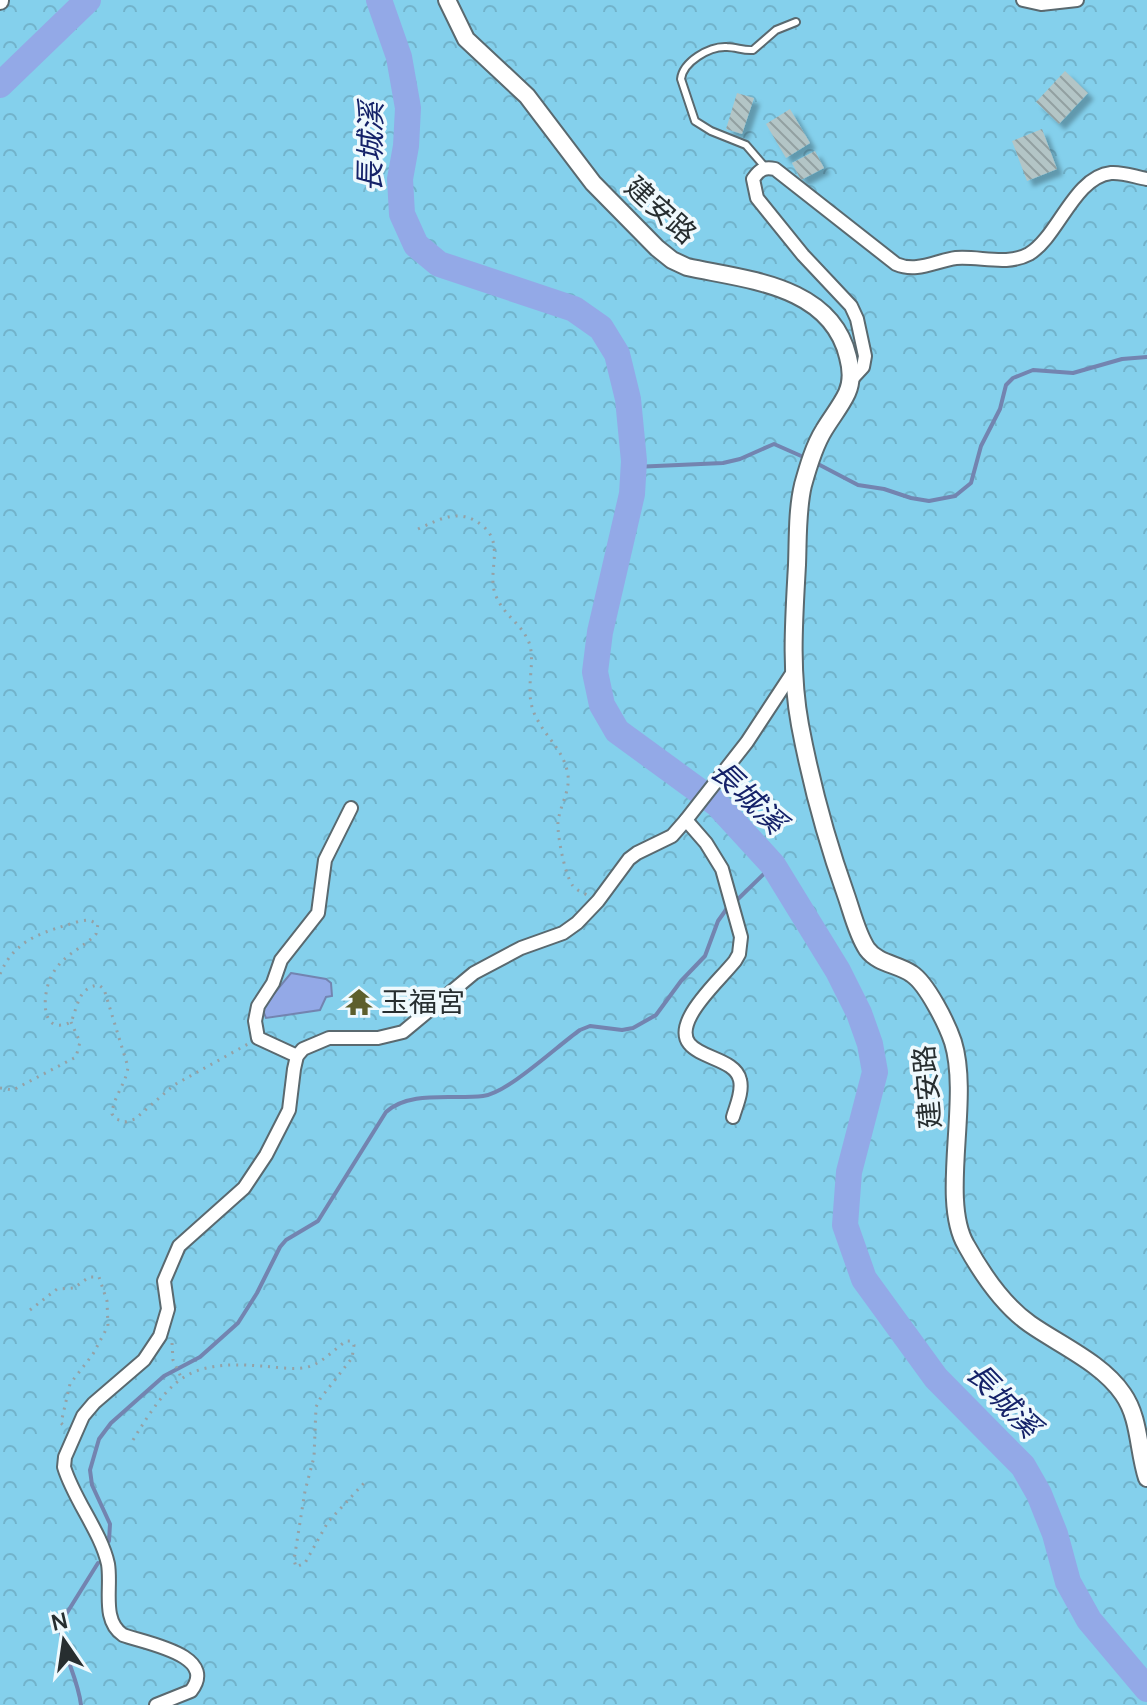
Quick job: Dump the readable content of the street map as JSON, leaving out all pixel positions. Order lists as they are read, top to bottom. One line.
{"streets":{"street":["建安路"]},"water":["長城溪"],"places":{"temple":["玉福宮"]},"north":"top"}
